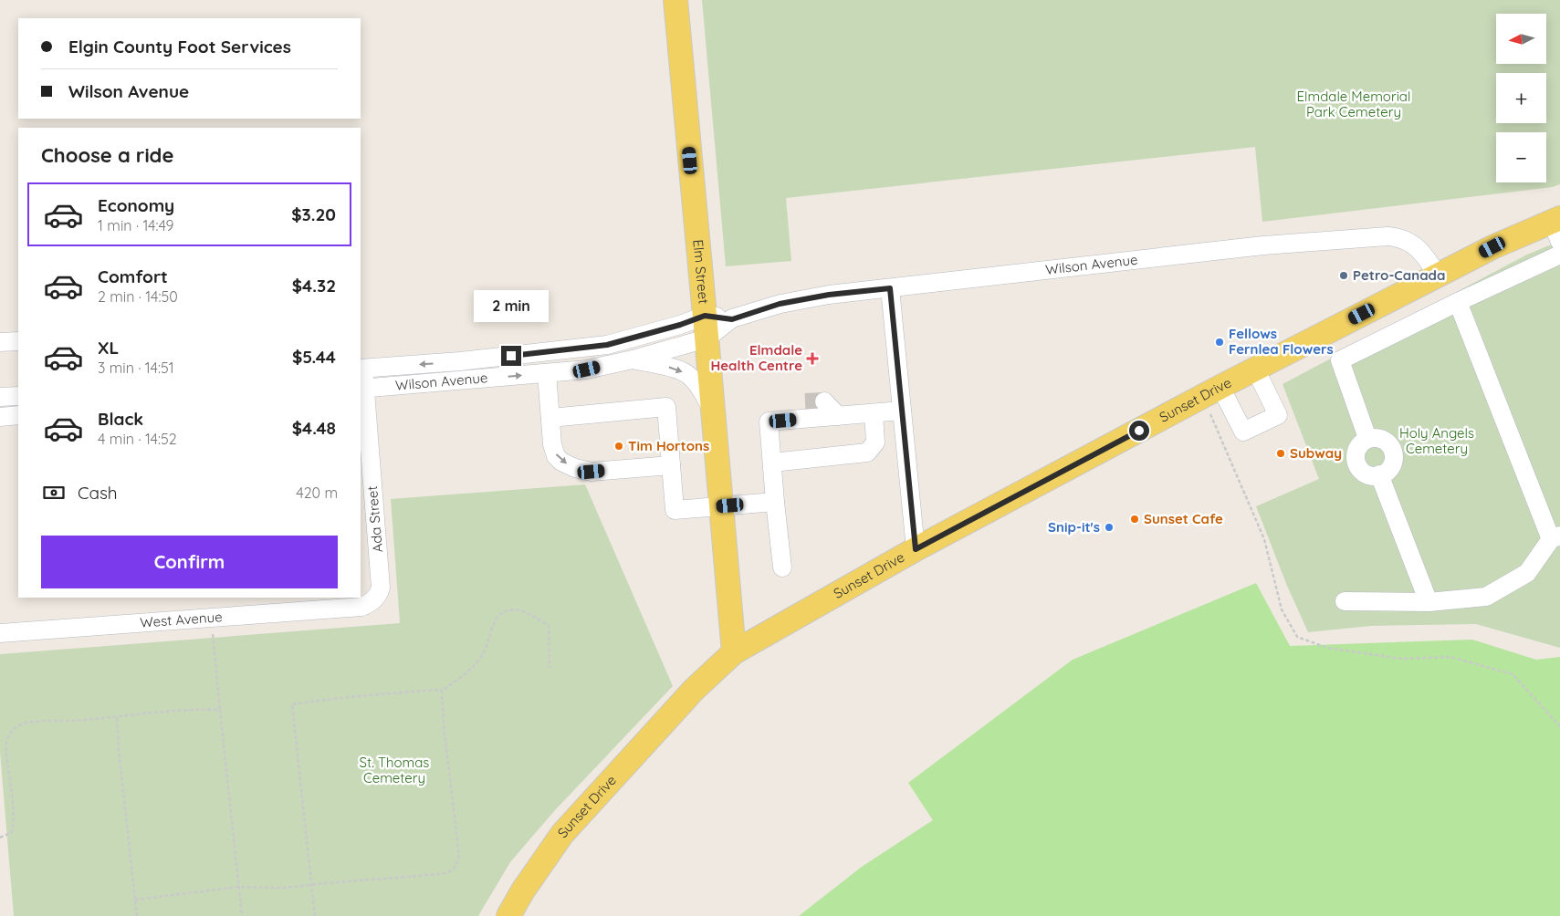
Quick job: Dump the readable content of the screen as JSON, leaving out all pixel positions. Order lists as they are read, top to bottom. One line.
{"streets":{"main road":["Elm Street","Sunset Drive"],"street":["Wilson Avenue","Ada Street","West Avenue"]},"crossings":[["Wilson Avenue","Elm Street"],["Wilson Avenue","Sunset Drive"],["Wilson Avenue","Ada Street"],["Elm Street","Sunset Drive"],["Ada Street","West Avenue"]],"parks":["Elmdale Memorial Park Cemetery","Holy Angels Cemetery","St. Thomas Cemetery"],"places":{"other":["Petro-Canada","Fellows Fernlea Flowers","Tim Hortons","Subway","Sunset Cafe","Snip-it's"],"health":["Elmdale Health Centre"]},"north":"left","page":{"map_buttons":["+","−"],"banner":["Elgin County Foot Services","Wilson Avenue"],"heading":"Choose a ride","list":[{"name":"Economy","note":"1 min · 14:49","value":"$3.20"},{"name":"Comfort","note":"2 min · 14:50","value":"$4.32"},{"name":"XL","note":"3 min · 14:51","value":"$5.44"},{"name":"Black","note":"4 min · 14:52","value":"$4.48"}],"bubble":"2 min","pay":["Cash","420 m"],"buttons":"Confirm"}}
